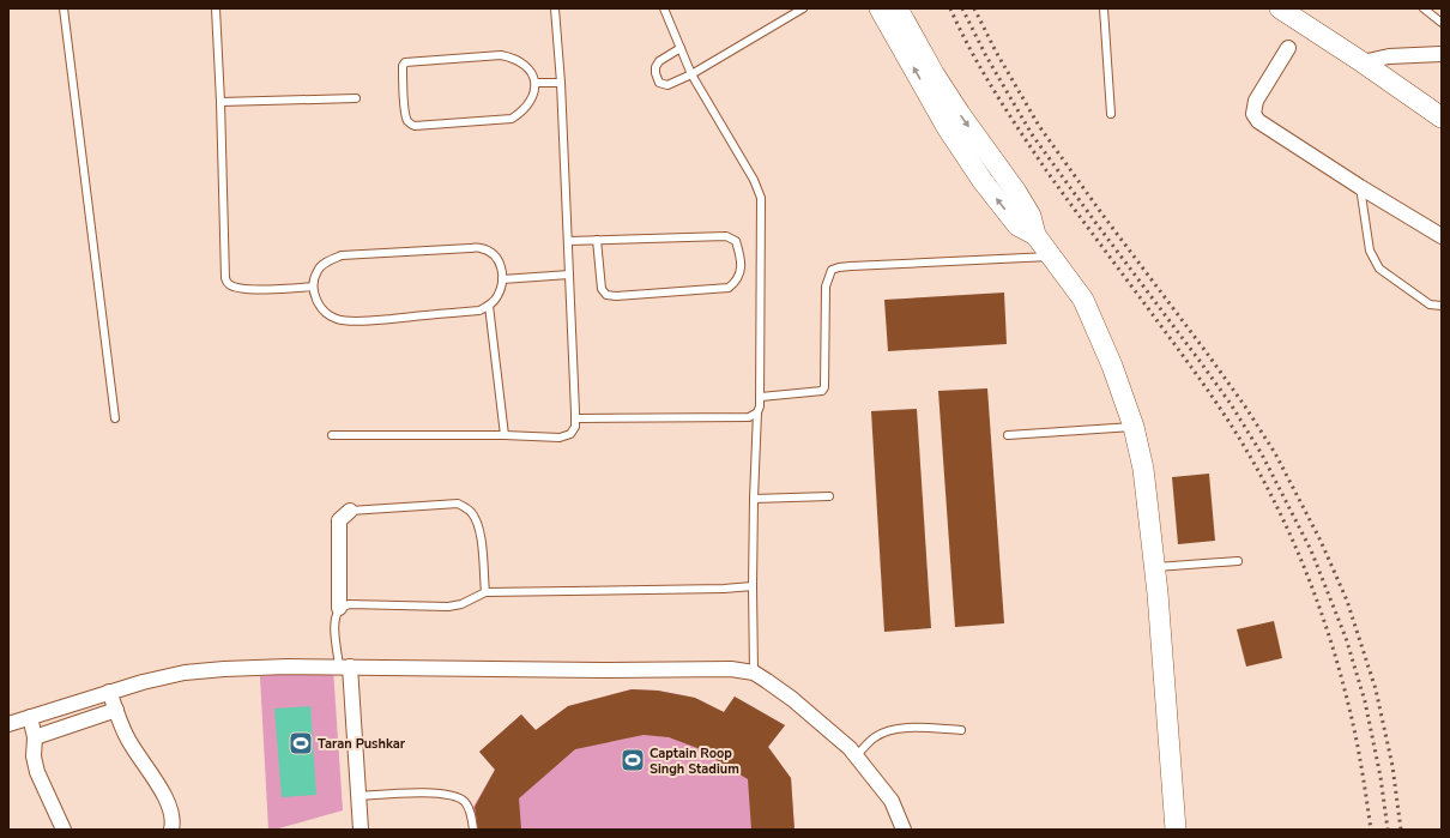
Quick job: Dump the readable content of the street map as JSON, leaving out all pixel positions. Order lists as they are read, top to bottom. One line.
{"places":{"sports":["Taran Pushkar","Captain Roop Singh Stadium"]}}
